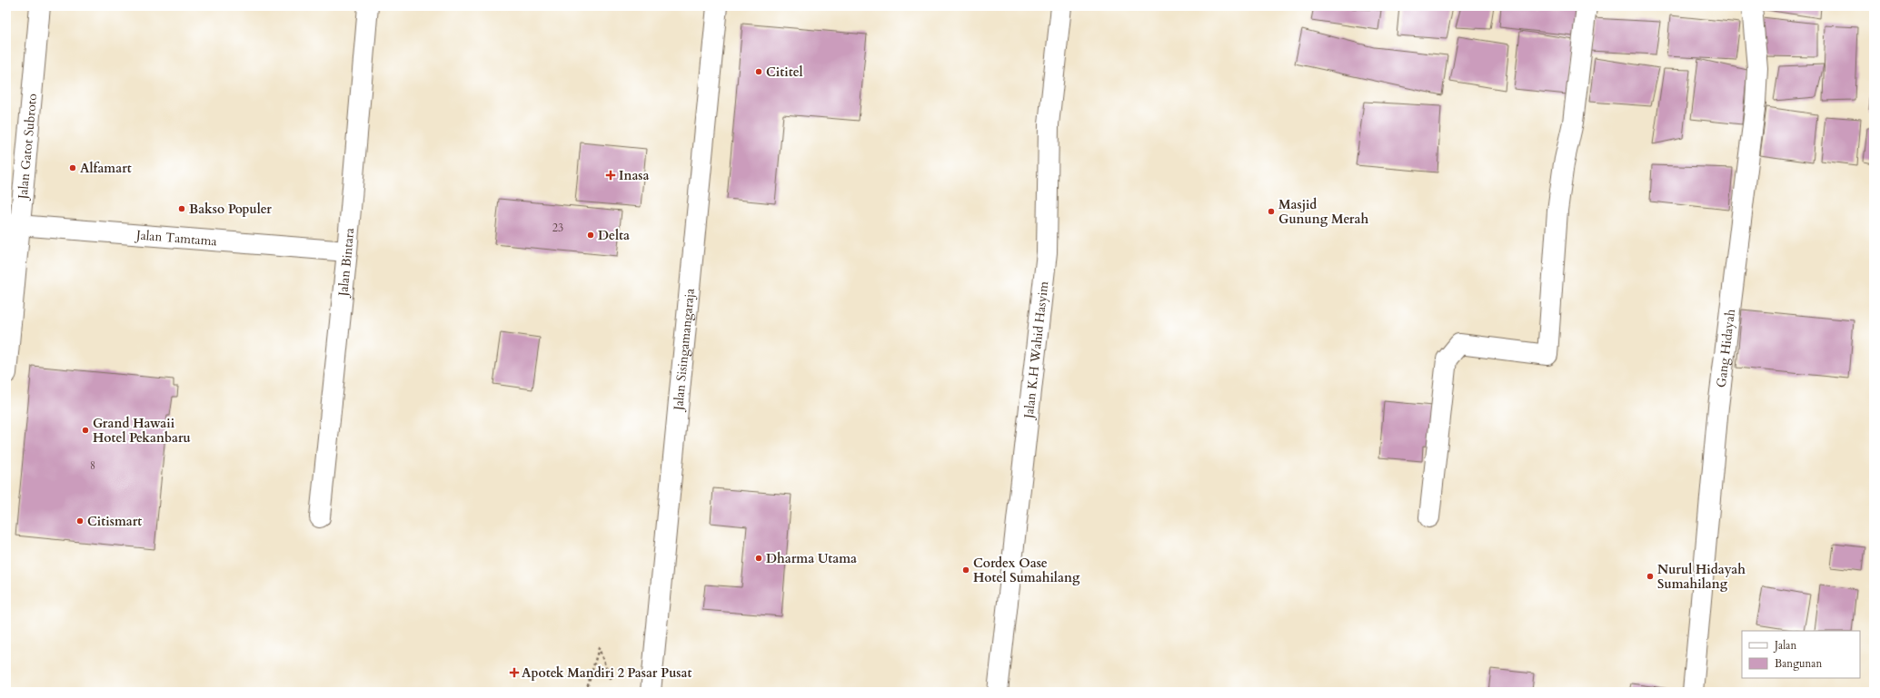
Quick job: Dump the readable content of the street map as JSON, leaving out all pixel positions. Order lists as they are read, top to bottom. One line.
{"streets":{"street":["Jalan Gatot Subroto","Jalan Tamtama","Jalan Bintara","Gang Hidayah","Jalan Sisingamangaraja","Jalan K.H Wahid Hasyim"]},"crossings":[["Jalan Gatot Subroto","Jalan Tamtama"],["Jalan Tamtama","Jalan Bintara"]],"places":{"other":["Cititel","Alfamart","Bakso Populer","Masjid Gunung Merah","Delta","Grand Hawaii Hotel Pekanbaru","Citismart","Dharma Utama","Cordex Oase Hotel Sumahilang","Nurul Hidayah Sumahilang"],"health":["Inasa","Apotek Mandiri 2 Pasar Pusat"]},"house_numbers":["23","8"],"legend":["Jalan","Bangunan"]}
